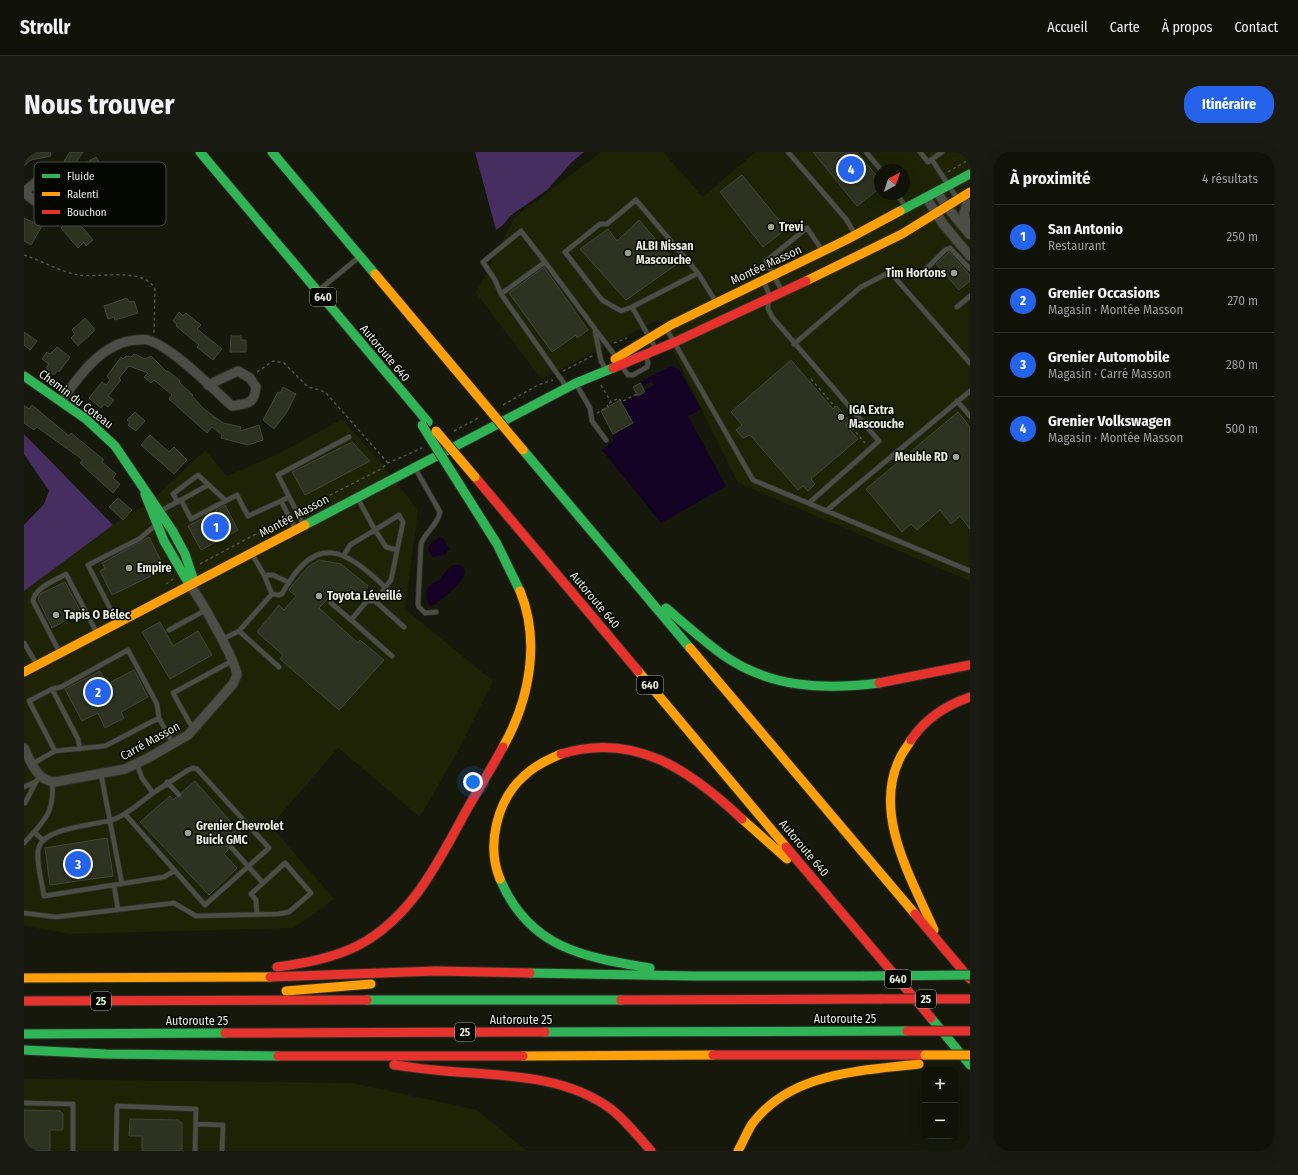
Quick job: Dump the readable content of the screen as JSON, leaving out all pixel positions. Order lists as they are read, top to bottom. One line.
{"streets":{"main road":["Montée Masson","640","Autoroute 640","Chemin du Coteau","25","Autoroute 25"],"street":["Carré Masson"]},"crossings":[["Montée Masson","Chemin du Coteau"],["Montée Masson","Carré Masson"],["Chemin du Coteau","Carré Masson"]],"places":["Trevi","ALBI Nissan Mascouche","Tim Hortons","IGA Extra Mascouche","Meuble RD","Empire","Toyota Léveillé","Tapis O Bélec","Grenier Chevrolet Buick GMC"],"legend":["Fluide","Ralenti","Bouchon"],"north":"top right","page":{"header":"Strollr","nav":["Accueil","Carte","À propos","Contact"],"buttons":"Itinéraire","title":"Nous trouver","heading":["À proximité","4 résultats"],"pins":["4","1","2","3"],"list":[{"mark":"1","name":"San Antonio","note":"Restaurant","value":"250 m"},{"mark":"2","name":"Grenier Occasions","note":"Magasin · Montée Masson","value":"270 m"},{"mark":"3","name":"Grenier Automobile","note":"Magasin · Carré Masson","value":"280 m"},{"mark":"4","name":"Grenier Volkswagen","note":"Magasin · Montée Masson","value":"500 m"}],"map_buttons":["+","−"]}}
